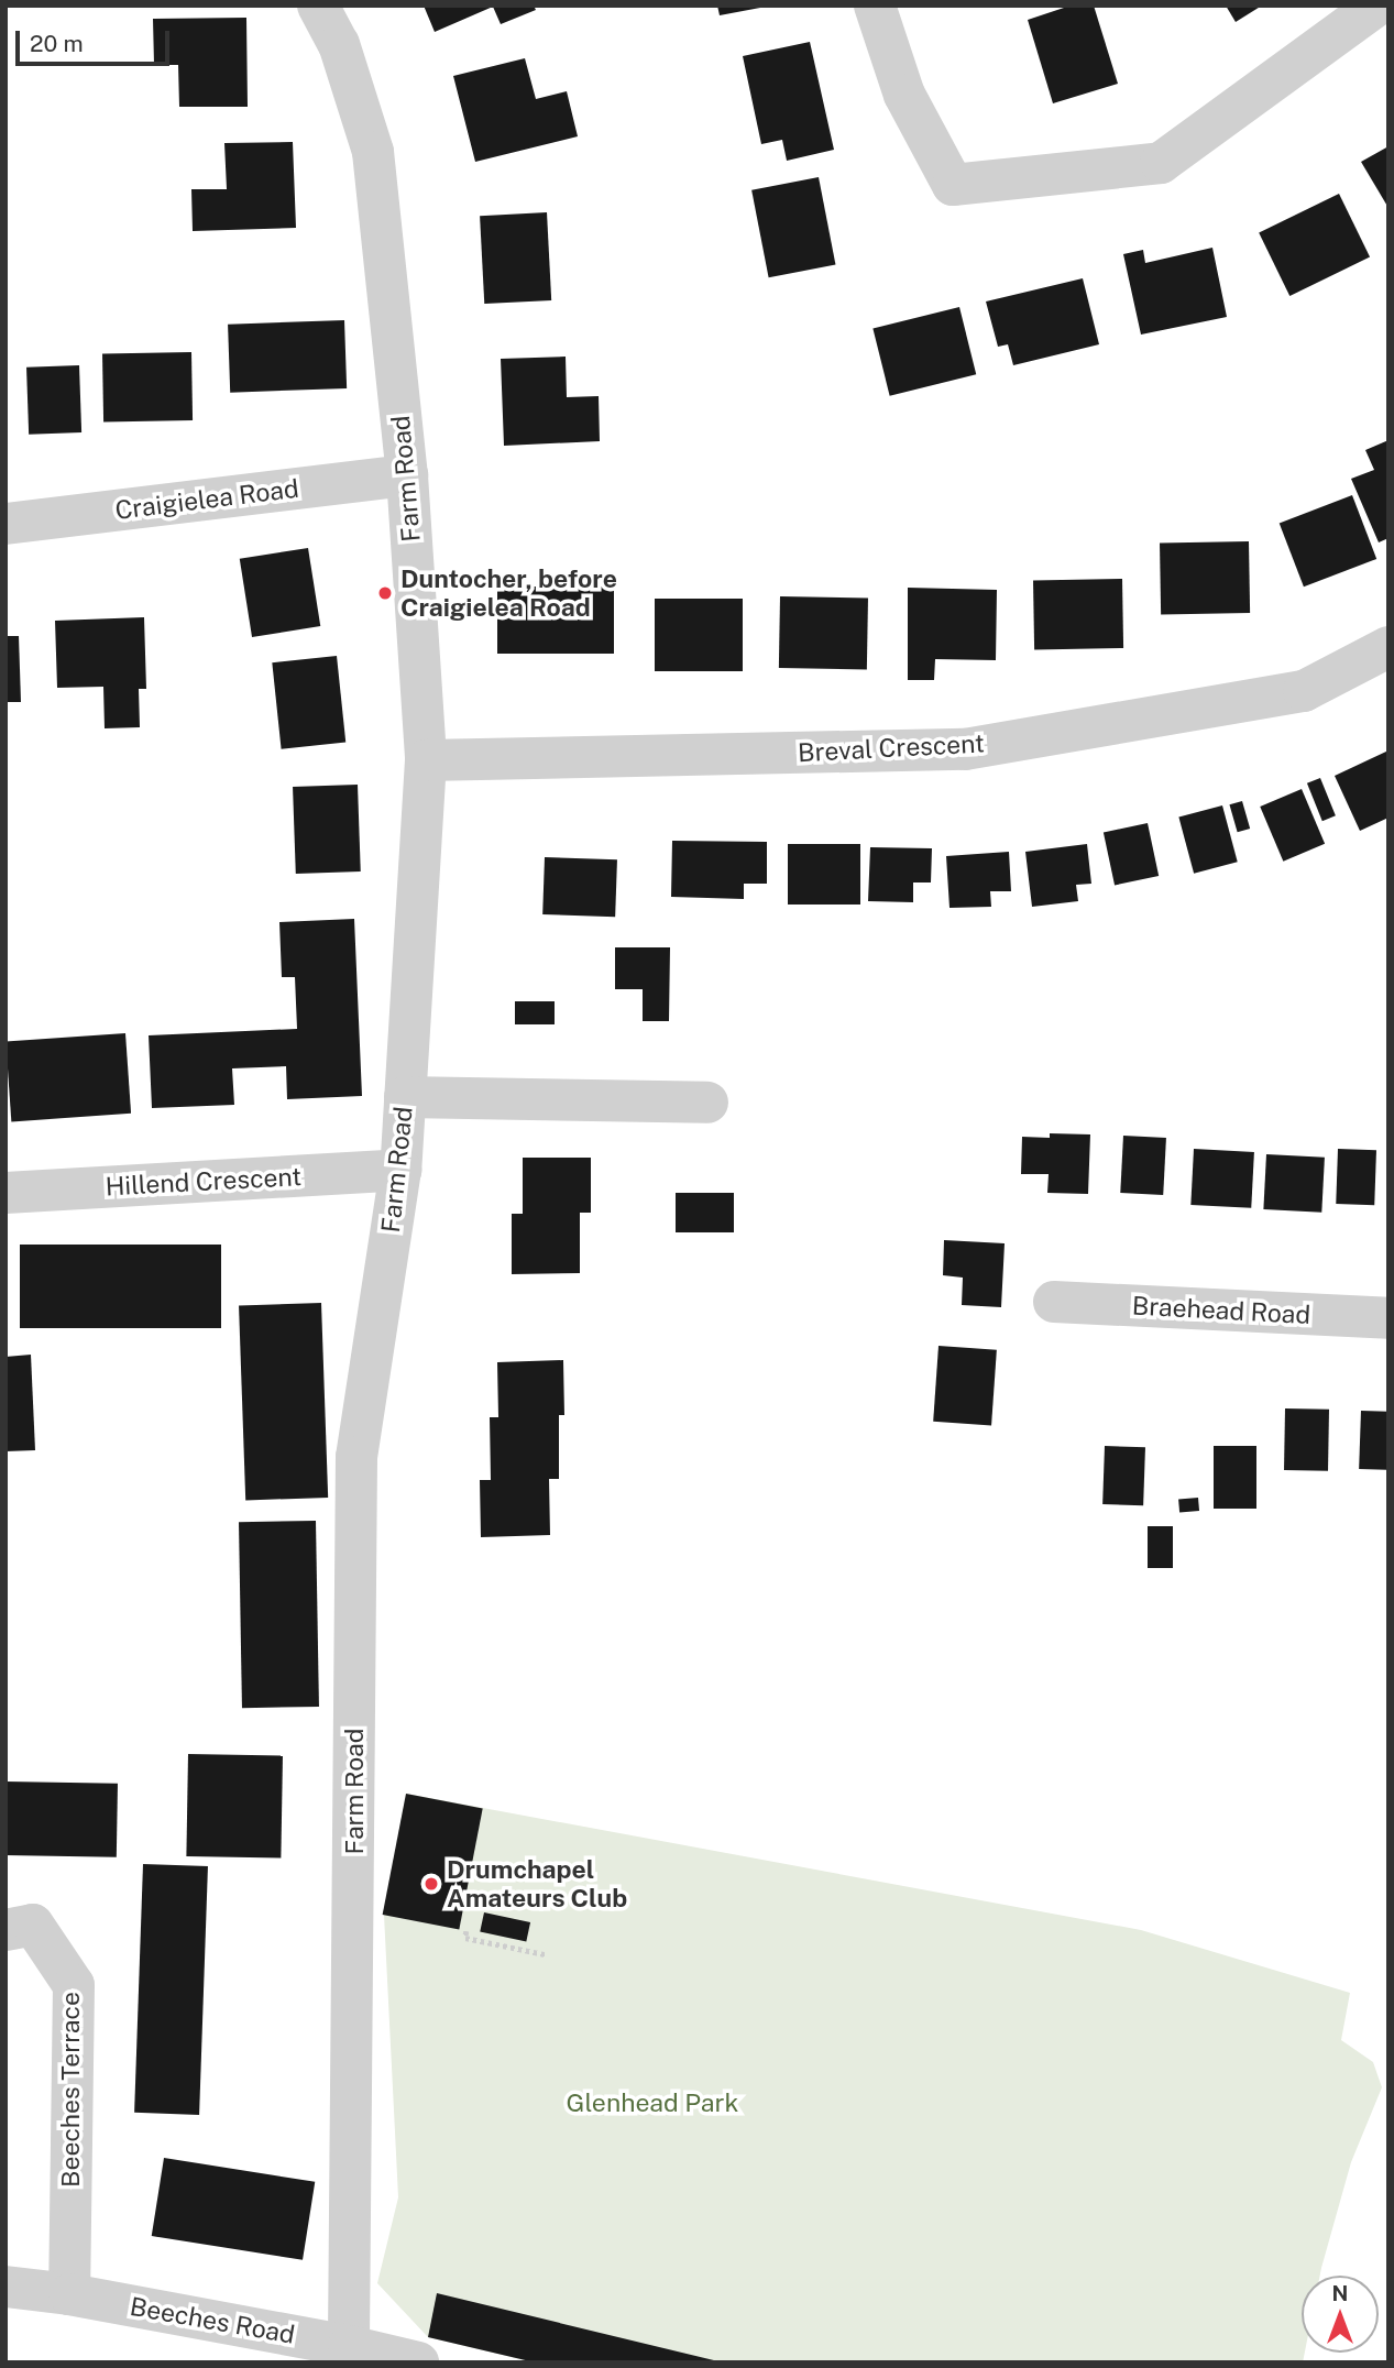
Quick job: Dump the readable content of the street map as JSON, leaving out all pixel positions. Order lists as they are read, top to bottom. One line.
{"streets":{"street":["Farm Road","Craigielea Road","Breval Crescent","Hillend Crescent","Braehead Road","Beeches Terrace","Beeches Road"]},"crossings":[["Farm Road","Craigielea Road"],["Farm Road","Breval Crescent"],["Farm Road","Hillend Crescent"],["Farm Road","Beeches Road"],["Beeches Terrace","Beeches Road"]],"parks":["Glenhead Park"],"places":["Duntocher, before Craigielea Road","Drumchapel Amateurs Club"],"scale_bar":"20 m","north":"top"}
